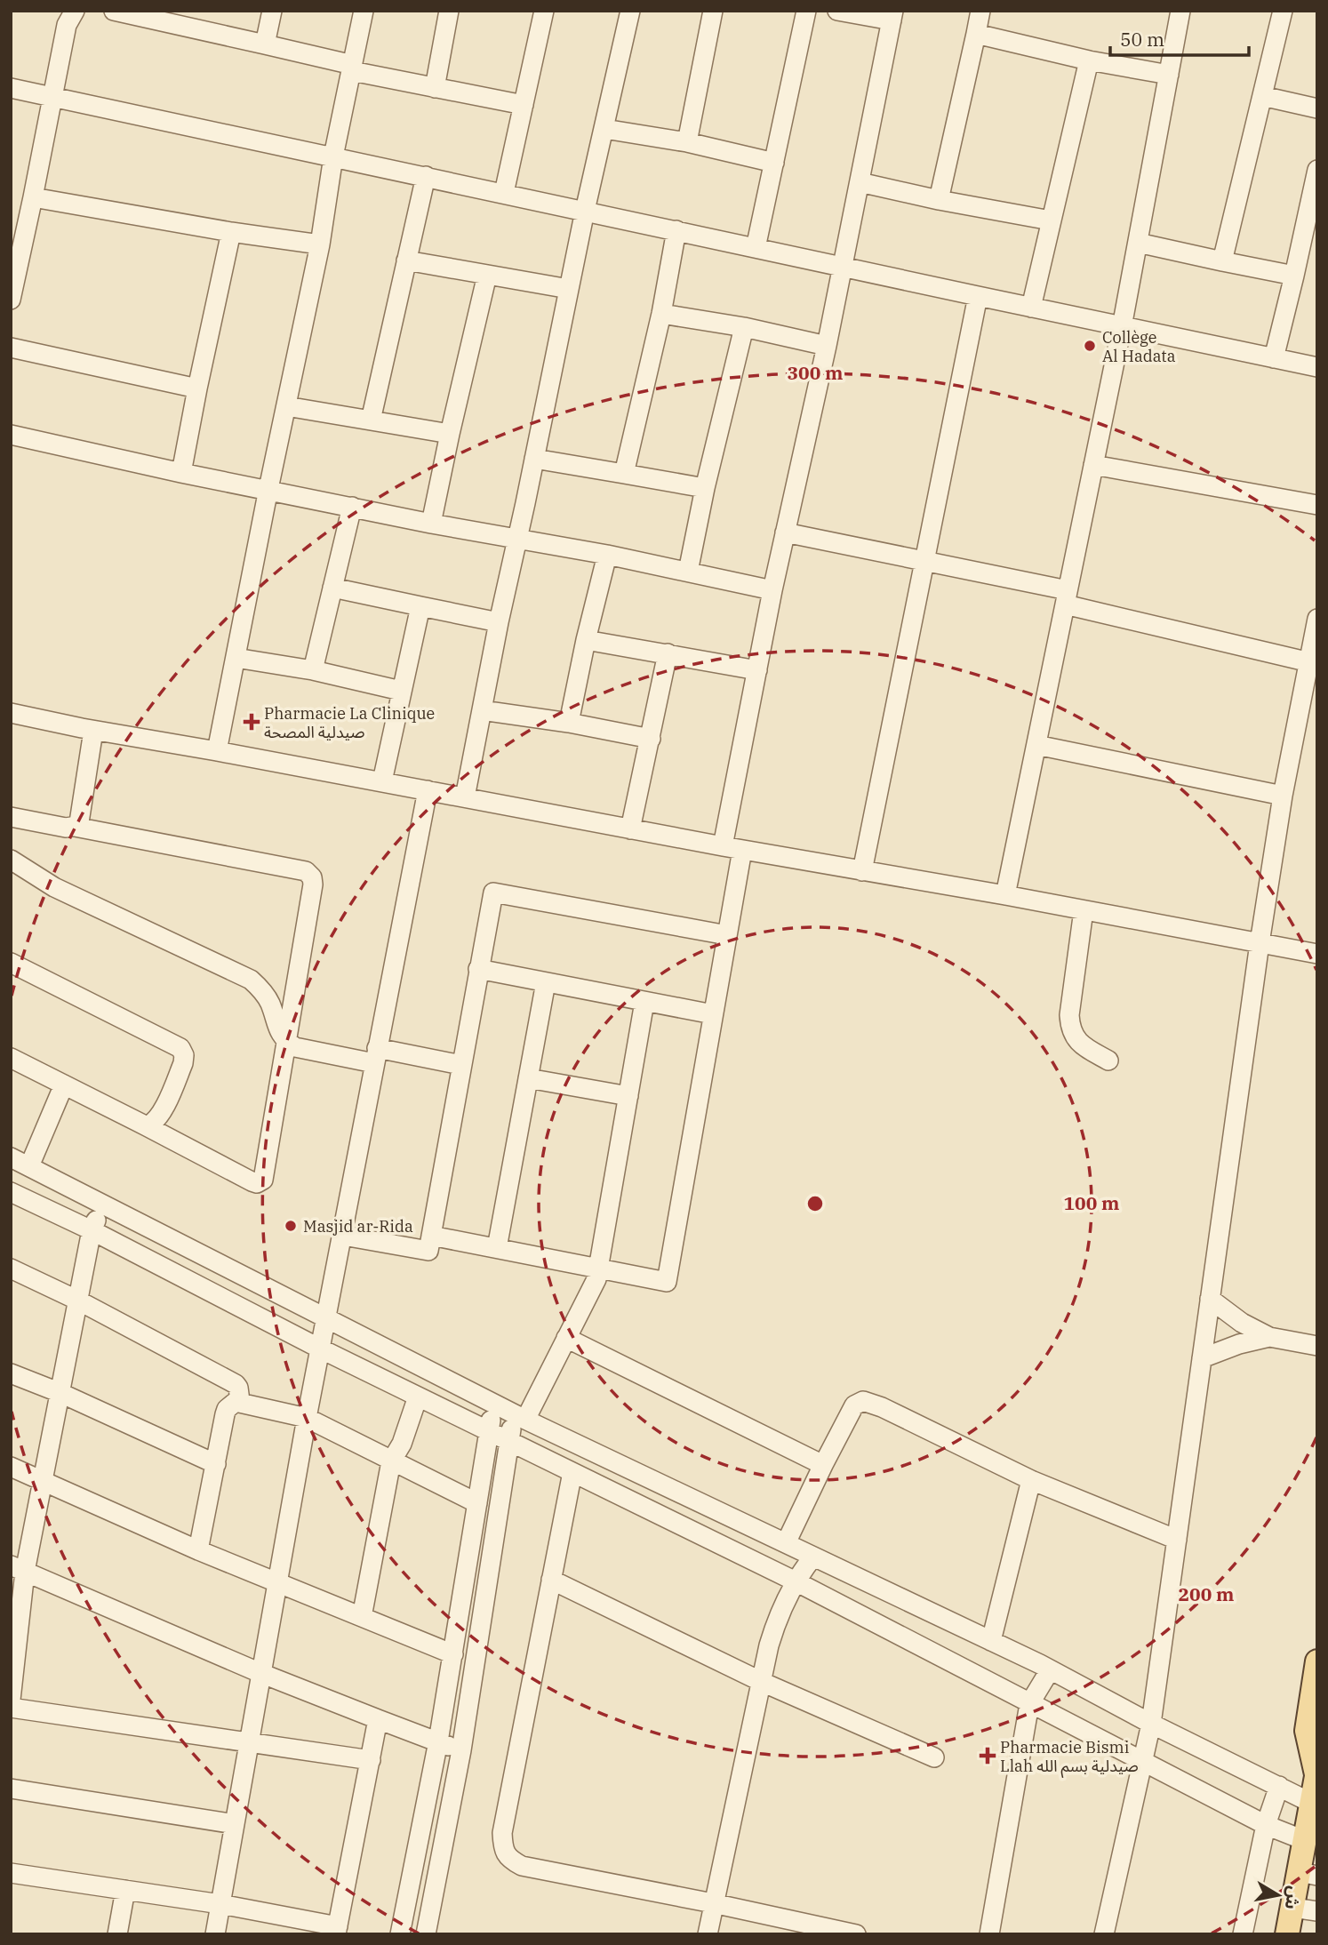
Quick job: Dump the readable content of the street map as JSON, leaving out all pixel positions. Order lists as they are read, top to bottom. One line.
{"places":{"other":["Collège Al Hadata","Masjid ar-Rida"],"health":["Pharmacie La Clinique صيدلية المصحة","Pharmacie Bismi Llah صيدلية بسم الله"]},"scale_bar":"50 m","north":"right","rings":["300 m","100 m","200 m"]}
